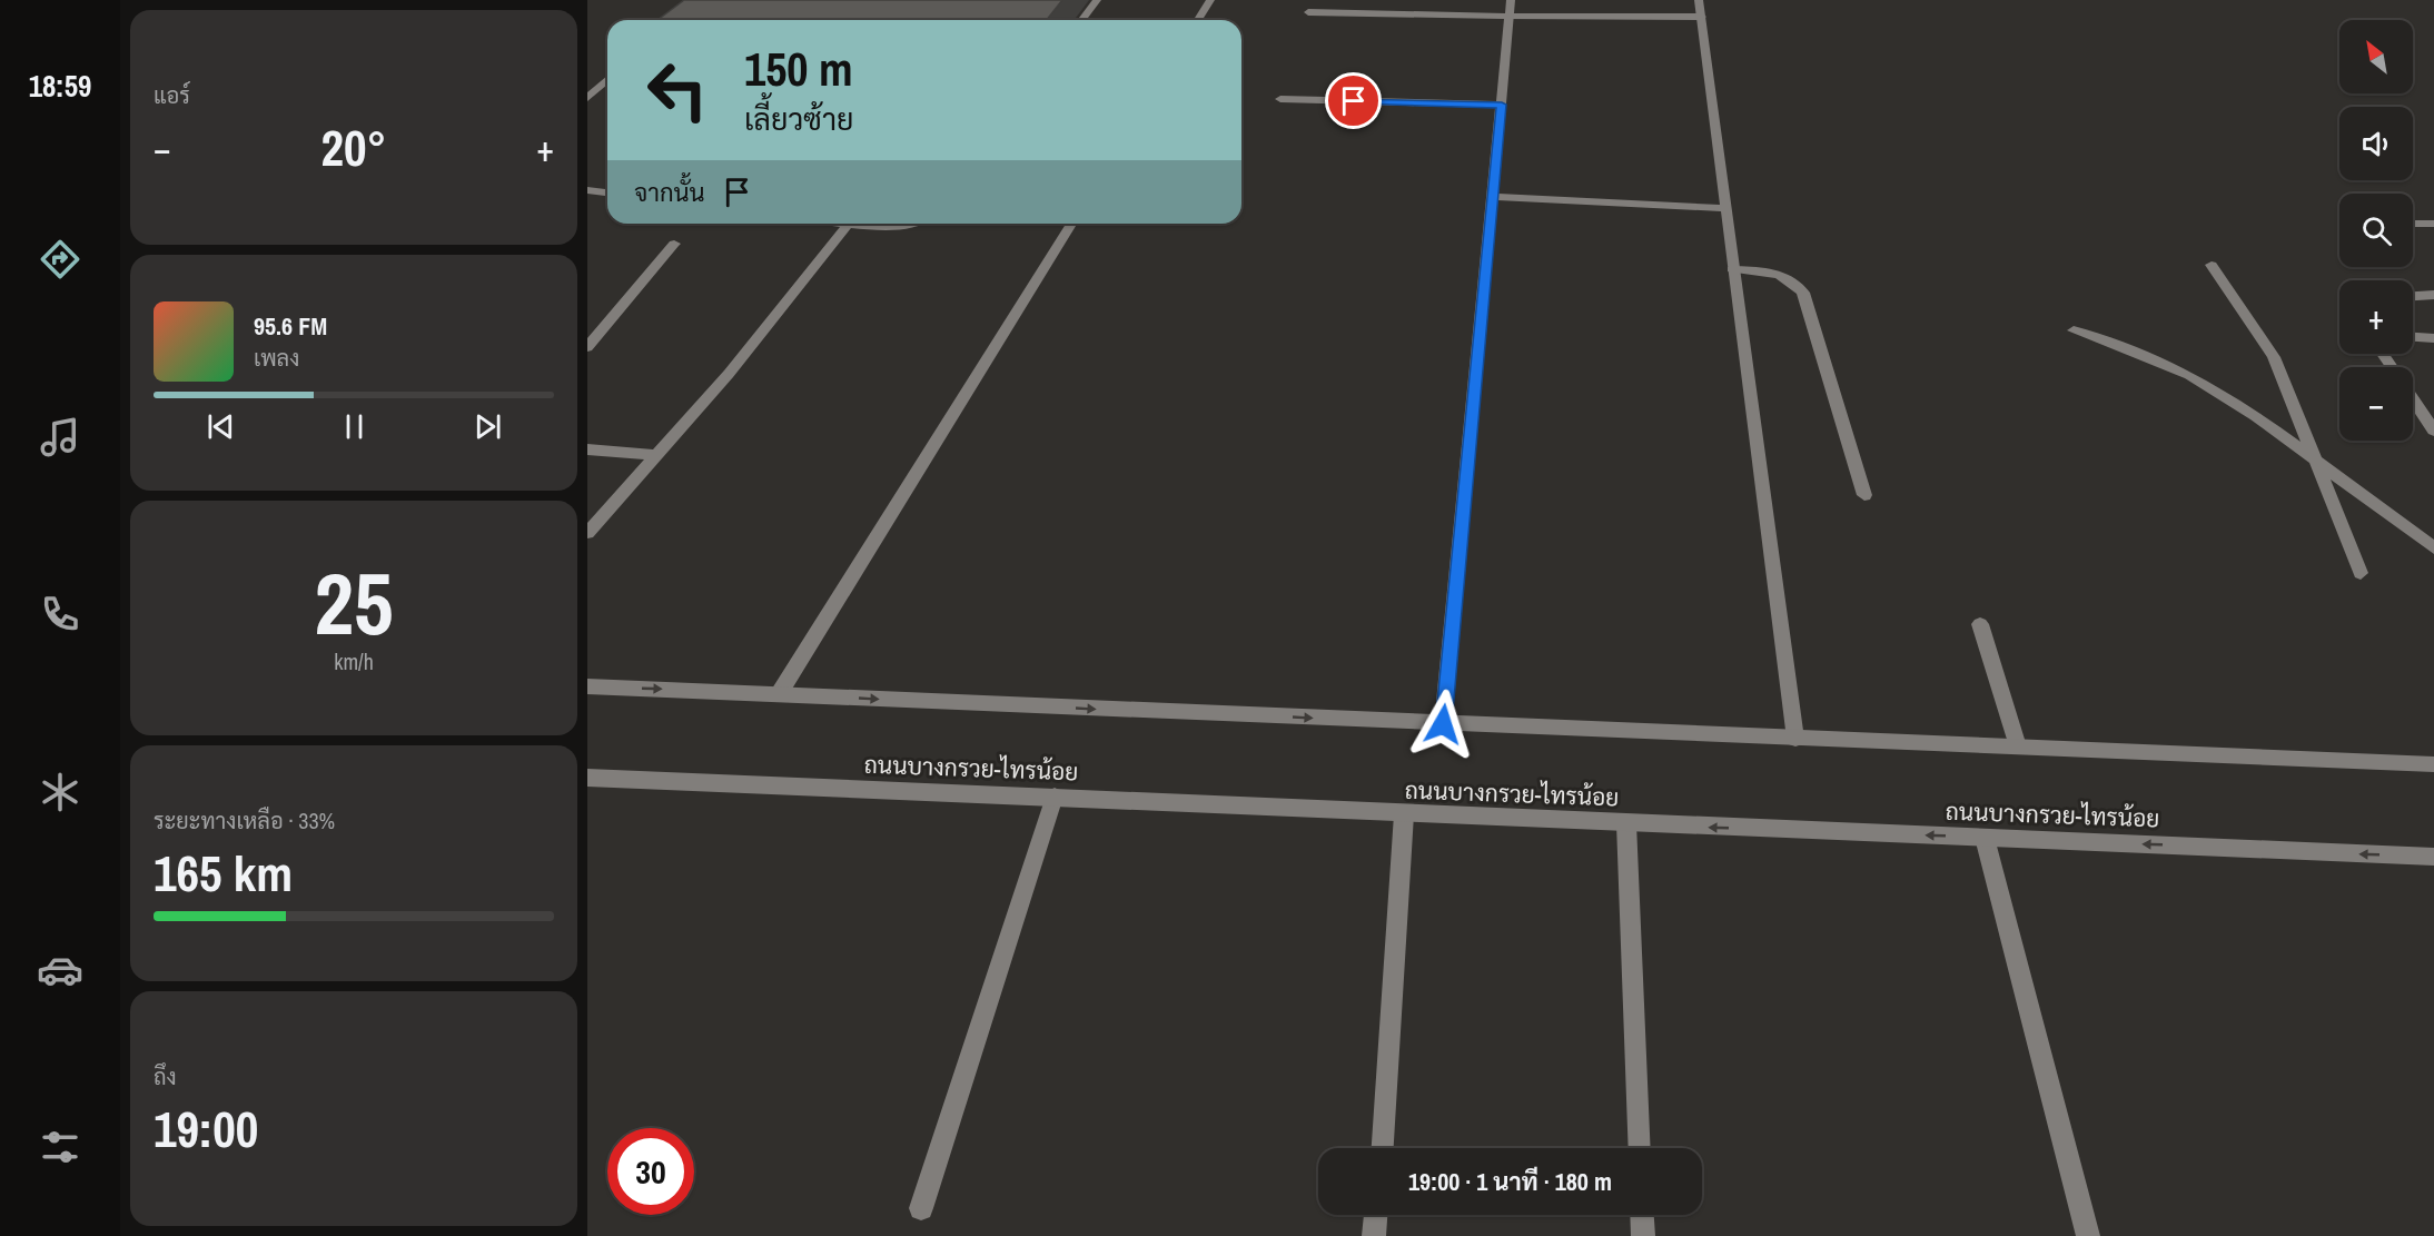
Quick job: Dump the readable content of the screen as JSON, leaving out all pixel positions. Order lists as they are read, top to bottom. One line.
{"streets":{"street":["ถนนบางกรวย-ไทรน้อย"]},"north":"top left","page":{"tabs":"18:59","tile":["แอร์",["25","km/h"],["ระยะทางเหลือ · 33%","165 km"],["ถึง","19:00"]],"map_buttons":["+","−"],"turn":["150 m","เลี้ยวซ้าย"],"heat":["−","20°","+"],"then":"จากนั้น","song":["95.6 FM","เพลง"],"limit":"30","trip":"19:00 · 1 นาที · 180 m"}}
